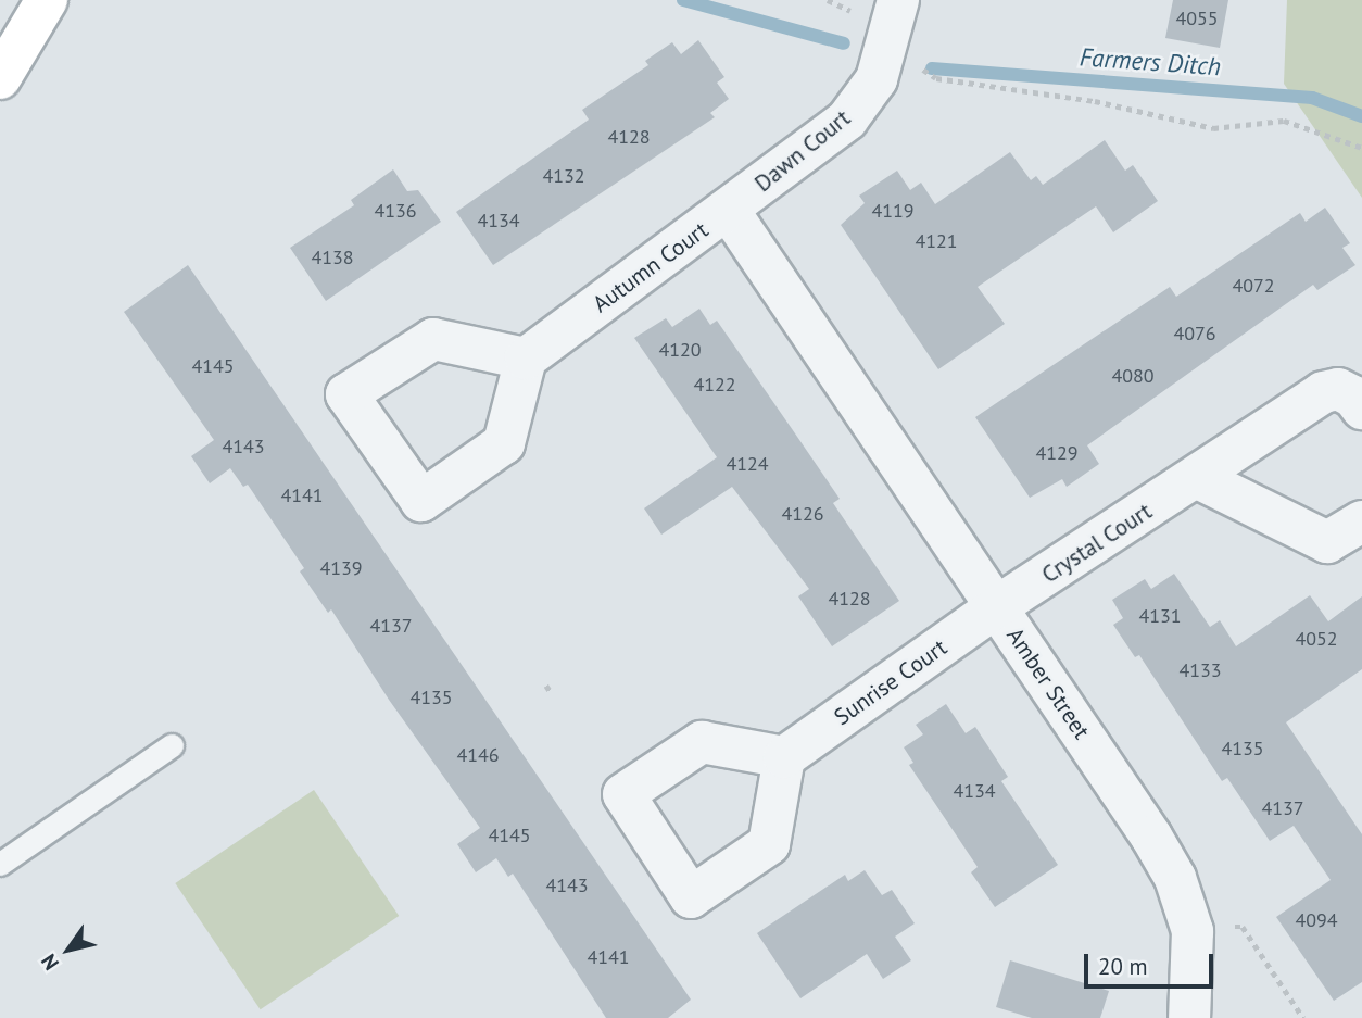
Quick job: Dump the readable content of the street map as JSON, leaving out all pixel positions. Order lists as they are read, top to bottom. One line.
{"streets":{"street":["Dawn Court","Autumn Court","Crystal Court","Sunrise Court","Amber Street"]},"crossings":[["Dawn Court","Autumn Court"],["Autumn Court","Amber Street"],["Crystal Court","Sunrise Court"],["Crystal Court","Amber Street"],["Sunrise Court","Amber Street"]],"water":["Farmers Ditch"],"house_numbers":["4055","4128","4132","4136","4119","4134","4121","4138","4072","4076","4120","4145","4080","4122","4143","4129","4124","4141","4126","4139","4128","4131","4137","4052","4133","4135","4135","4146","4134","4137","4145","4143","4094","4141"],"scale_bar":"20 m","north":"bottom left"}
